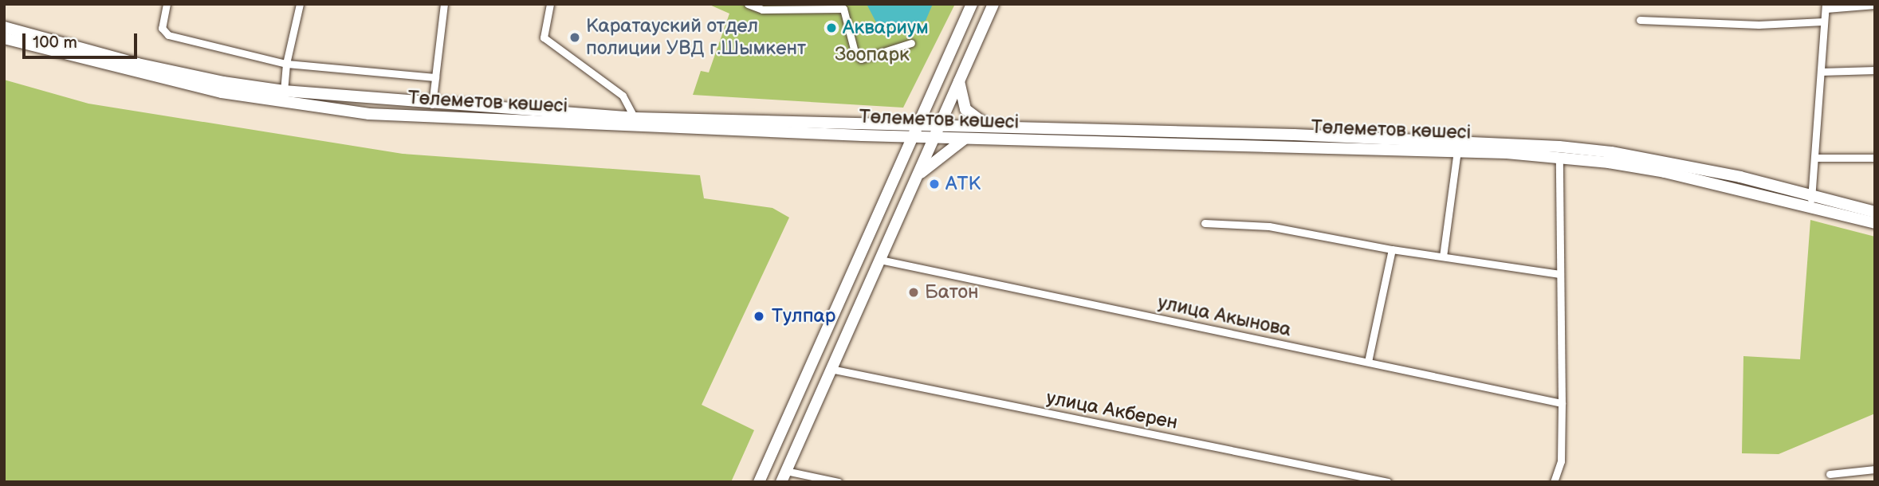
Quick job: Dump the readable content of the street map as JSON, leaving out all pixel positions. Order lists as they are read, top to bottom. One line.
{"streets":{"main road":["Төлеметов көшесі"],"street":["улица Акынова","улица Акберен"]},"parks":["Зоопарк"],"places":["Аквариум","Каратауский отдел полиции УВД г.Шымкент","АТК","Батон","Тулпар"],"scale_bar":"100 m"}
